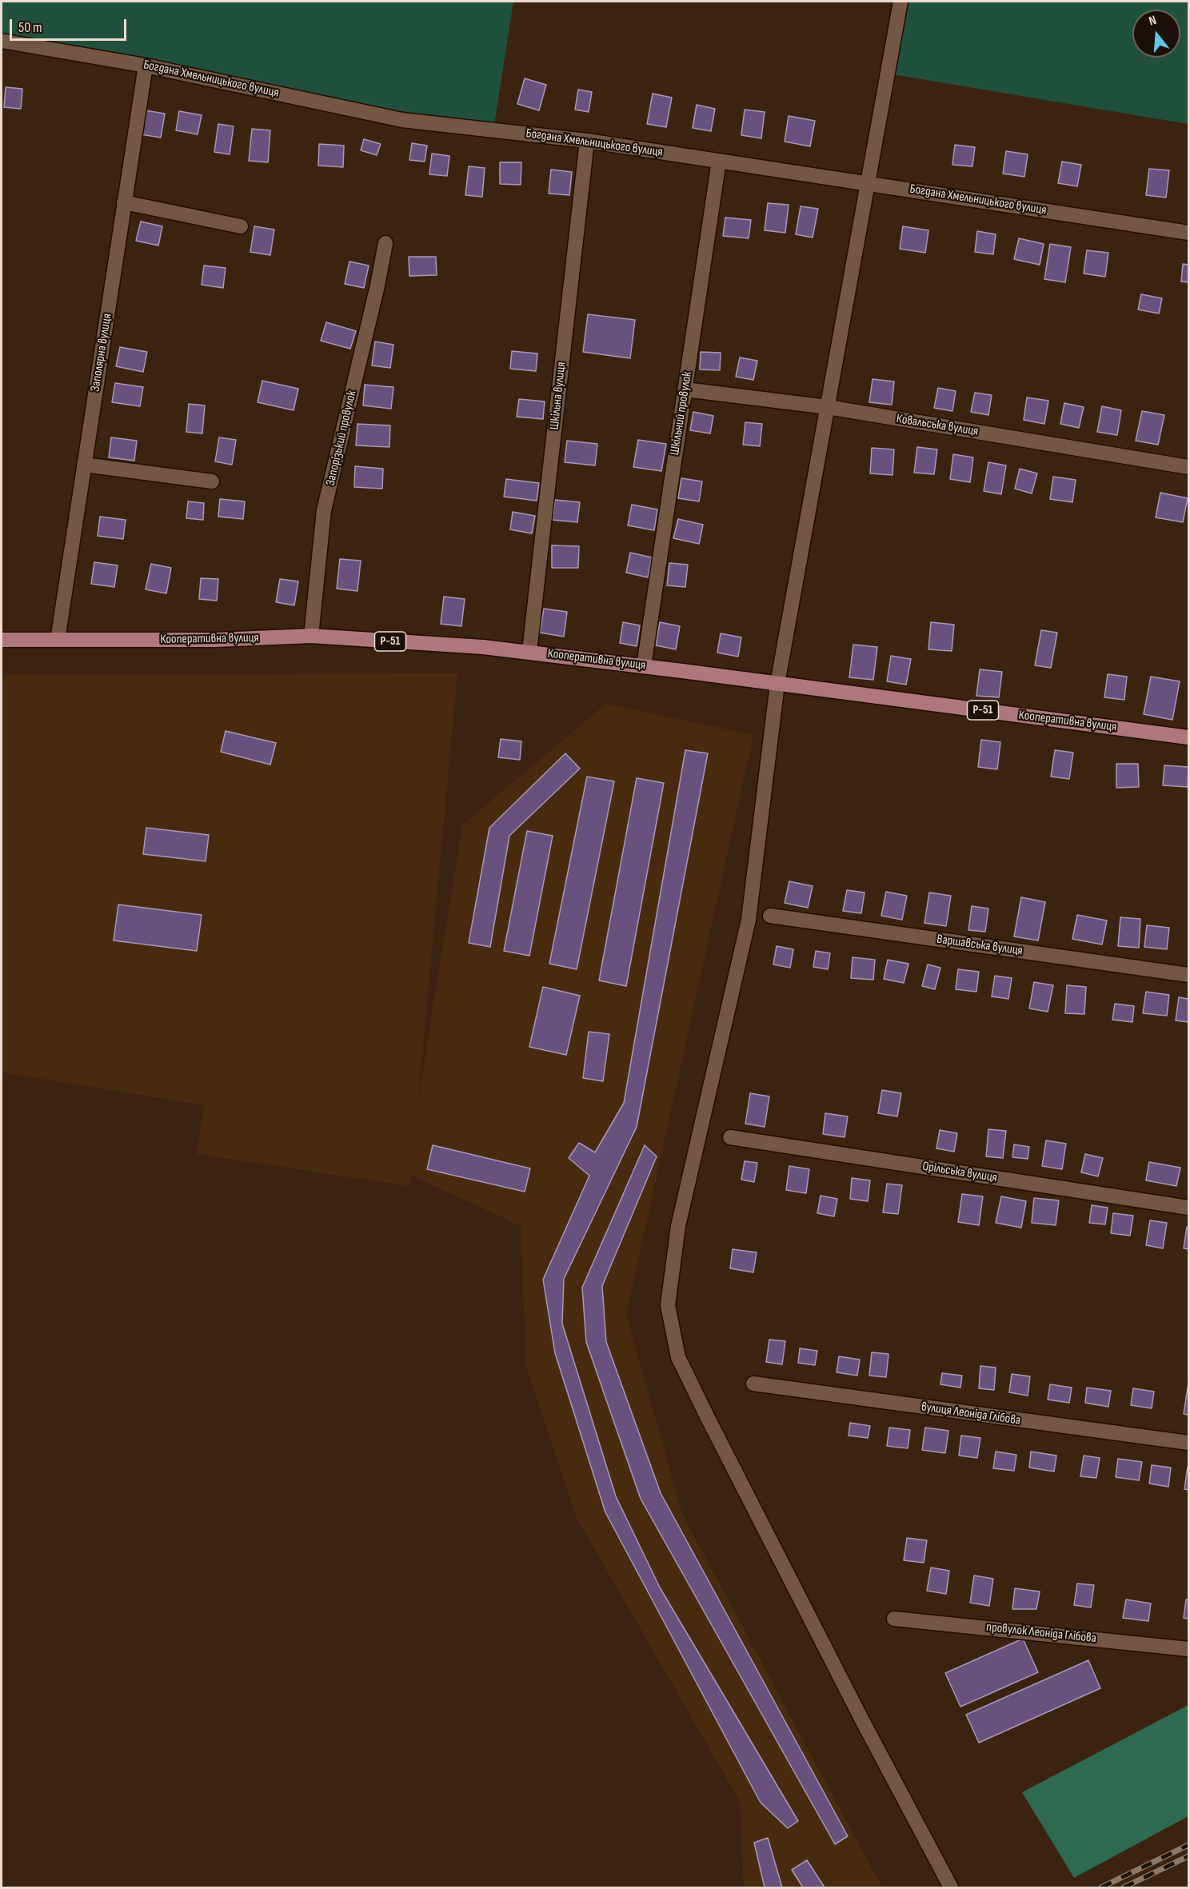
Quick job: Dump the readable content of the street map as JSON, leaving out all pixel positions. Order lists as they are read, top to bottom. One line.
{"streets":{"main road":["Кооперативна вулиця","Р-51"],"street":["Богдана Хмельницького вулиця","Заполярна вулиця","Шкільна вулиця","Шкільний провулок","Ковальська вулиця","Запорізький провулок","Варшавська вулиця","Орільська вулиця","вулиця Леоніда Глібова","провулок Леоніда Глібова"]},"crossings":[["Богдана Хмельницького вулиця","Заполярна вулиця"],["Богдана Хмельницького вулиця","Шкільна вулиця"],["Богдана Хмельницького вулиця","Шкільний провулок"],["Заполярна вулиця","Кооперативна вулиця"],["Шкільна вулиця","Кооперативна вулиця"],["Шкільний провулок","Ковальська вулиця"],["Шкільний провулок","Кооперативна вулиця"],["Запорізький провулок","Кооперативна вулиця"]],"scale_bar":"50 m","north":"top"}
